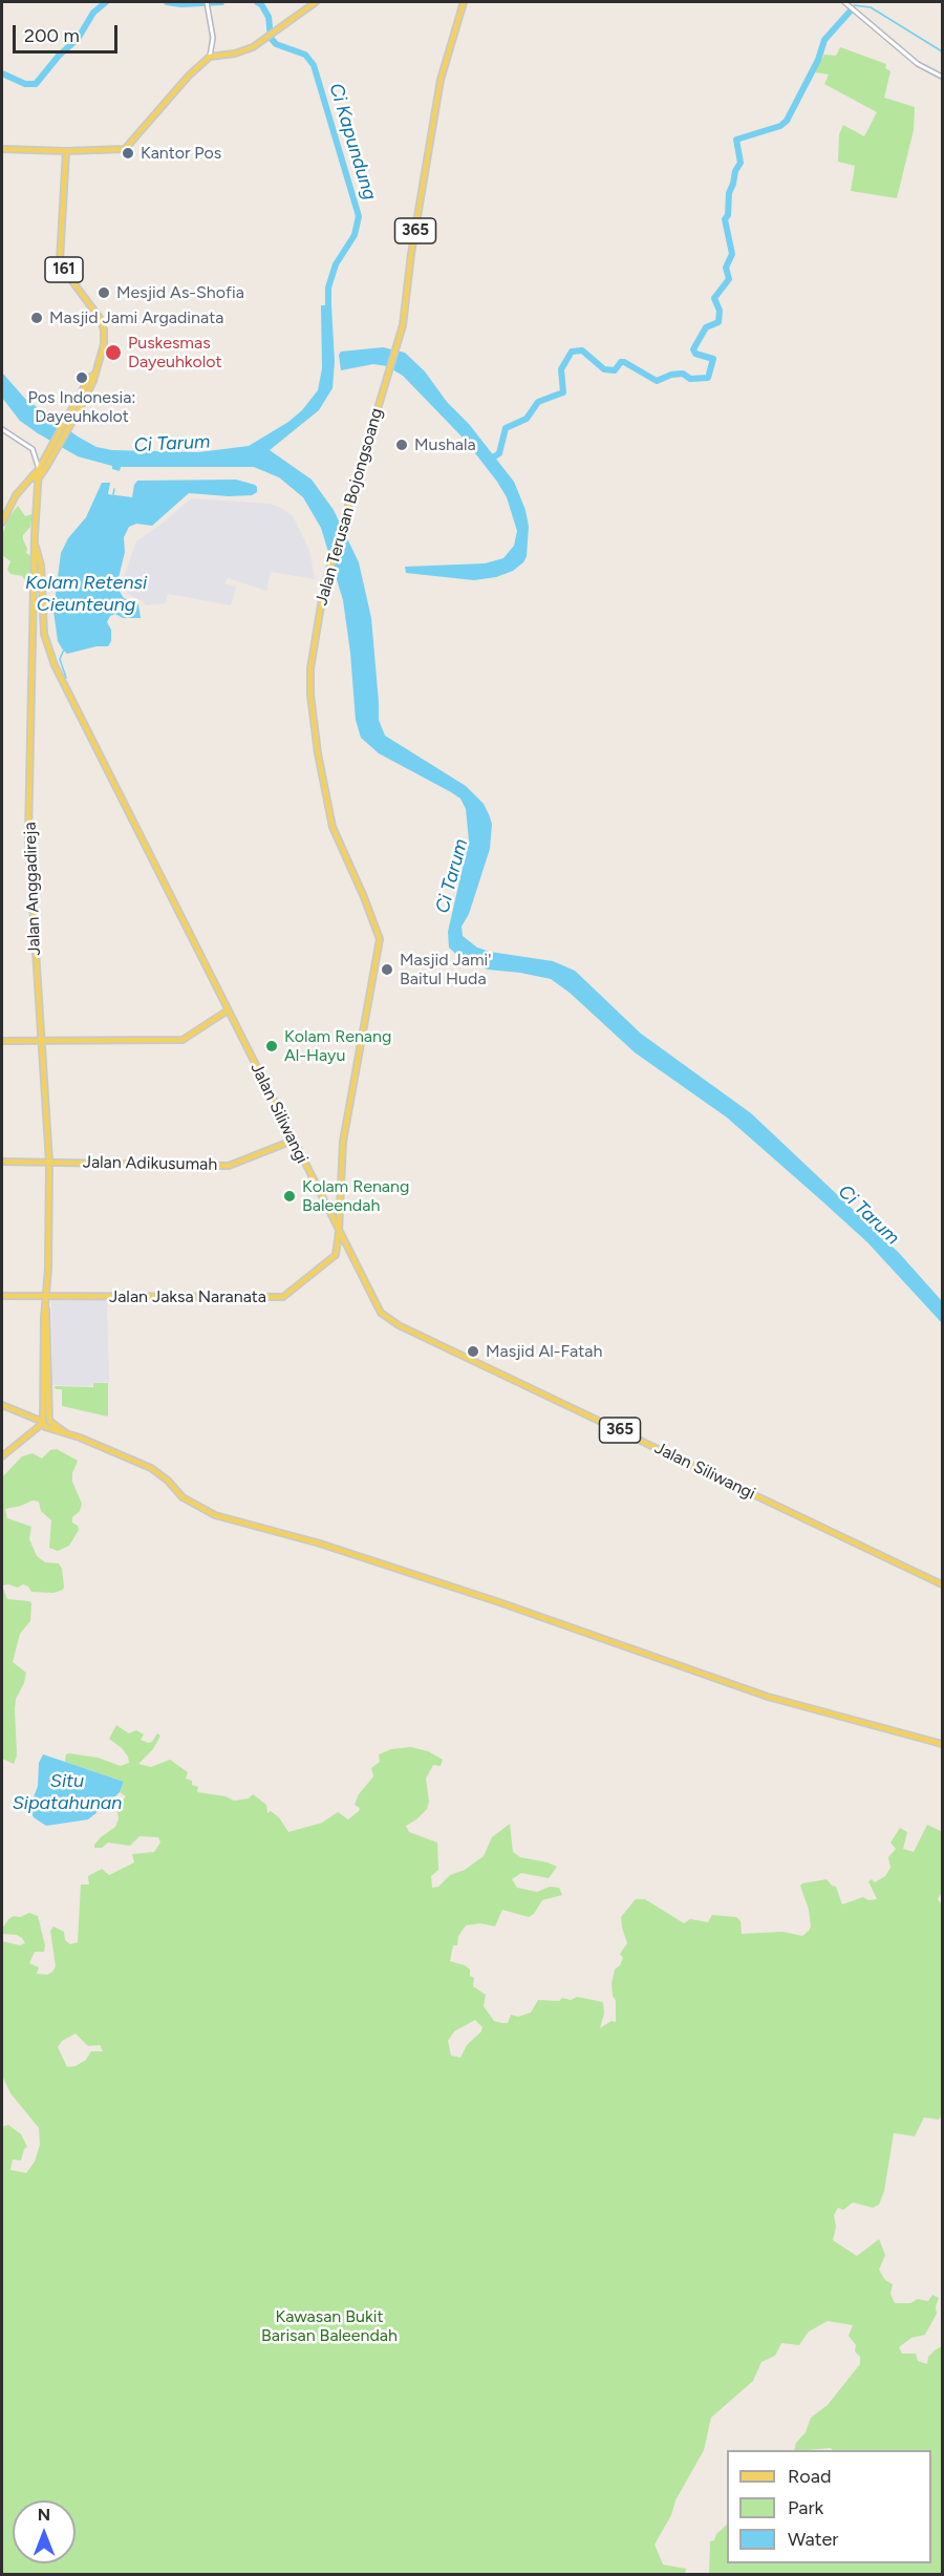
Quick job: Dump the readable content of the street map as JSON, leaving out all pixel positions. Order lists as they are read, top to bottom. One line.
{"streets":{"main road":["365","161","Jalan Terusan Bojongsoang","Jalan Anggadireja","Jalan Siliwangi","Jalan Adikusumah","Jalan Jaksa Naranata"]},"crossings":[["161","Jalan Anggadireja"],["Jalan Terusan Bojongsoang","Jalan Siliwangi"],["Jalan Anggadireja","Jalan Siliwangi"],["Jalan Anggadireja","Jalan Adikusumah"],["Jalan Anggadireja","Jalan Jaksa Naranata"],["Jalan Siliwangi","Jalan Adikusumah"]],"water":["Ci Kapundung","Ci Tarum","Kolam Retensi Cieunteung","Situ Sipatahunan"],"parks":["Kawasan Bukit Barisan Baleendah"],"places":["Kantor Pos","Mesjid As-Shofia","Masjid Jami Argadinata","Puskesmas Dayeuhkolot","Pos Indonesia: Dayeuhkolot","Mushala","Masjid Jami' Baitul Huda","Kolam Renang Al-Hayu","Kolam Renang Baleendah","Masjid Al-Fatah"],"legend":["Road","Park","Water"],"scale_bar":"200 m","north":"top"}
